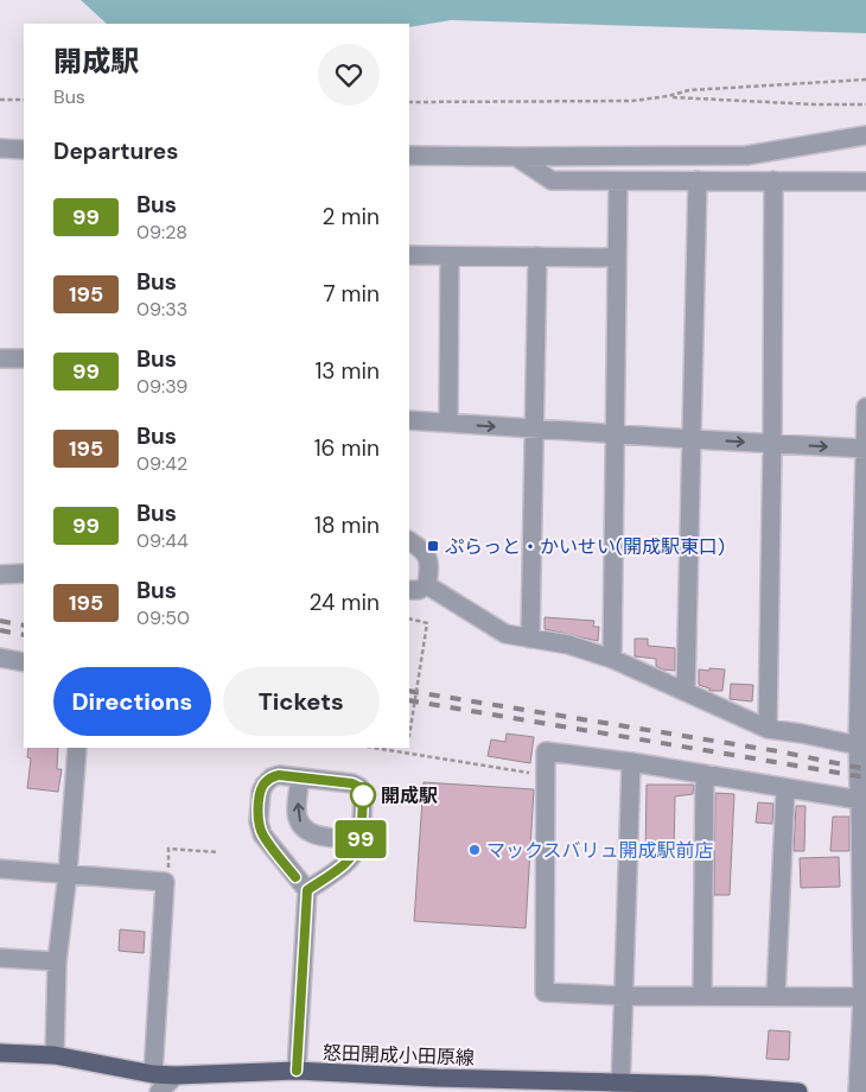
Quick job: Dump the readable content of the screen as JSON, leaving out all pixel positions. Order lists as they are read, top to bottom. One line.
{"streets":{"main road":["怒田開成小田原線"]},"places":{"transit":["ぷらっと・かいせい(開成駅東口)"],"other":["開成駅","マックスバリュ開成駅前店"]},"lines":["bus line 99"],"page":{"on_map":"99","heading":[["開成駅","Bus"],"Departures"],"list":[{"mark":"99","name":"Bus","note":"09:28","value":"2 min"},{"mark":"195","name":"Bus","note":"09:33","value":"7 min"},{"mark":"99","name":"Bus","note":"09:39","value":"13 min"},{"mark":"195","name":"Bus","note":"09:42","value":"16 min"},{"mark":"99","name":"Bus","note":"09:44","value":"18 min"},{"mark":"195","name":"Bus","note":"09:50","value":"24 min"}],"buttons":["Directions","Tickets"]}}
